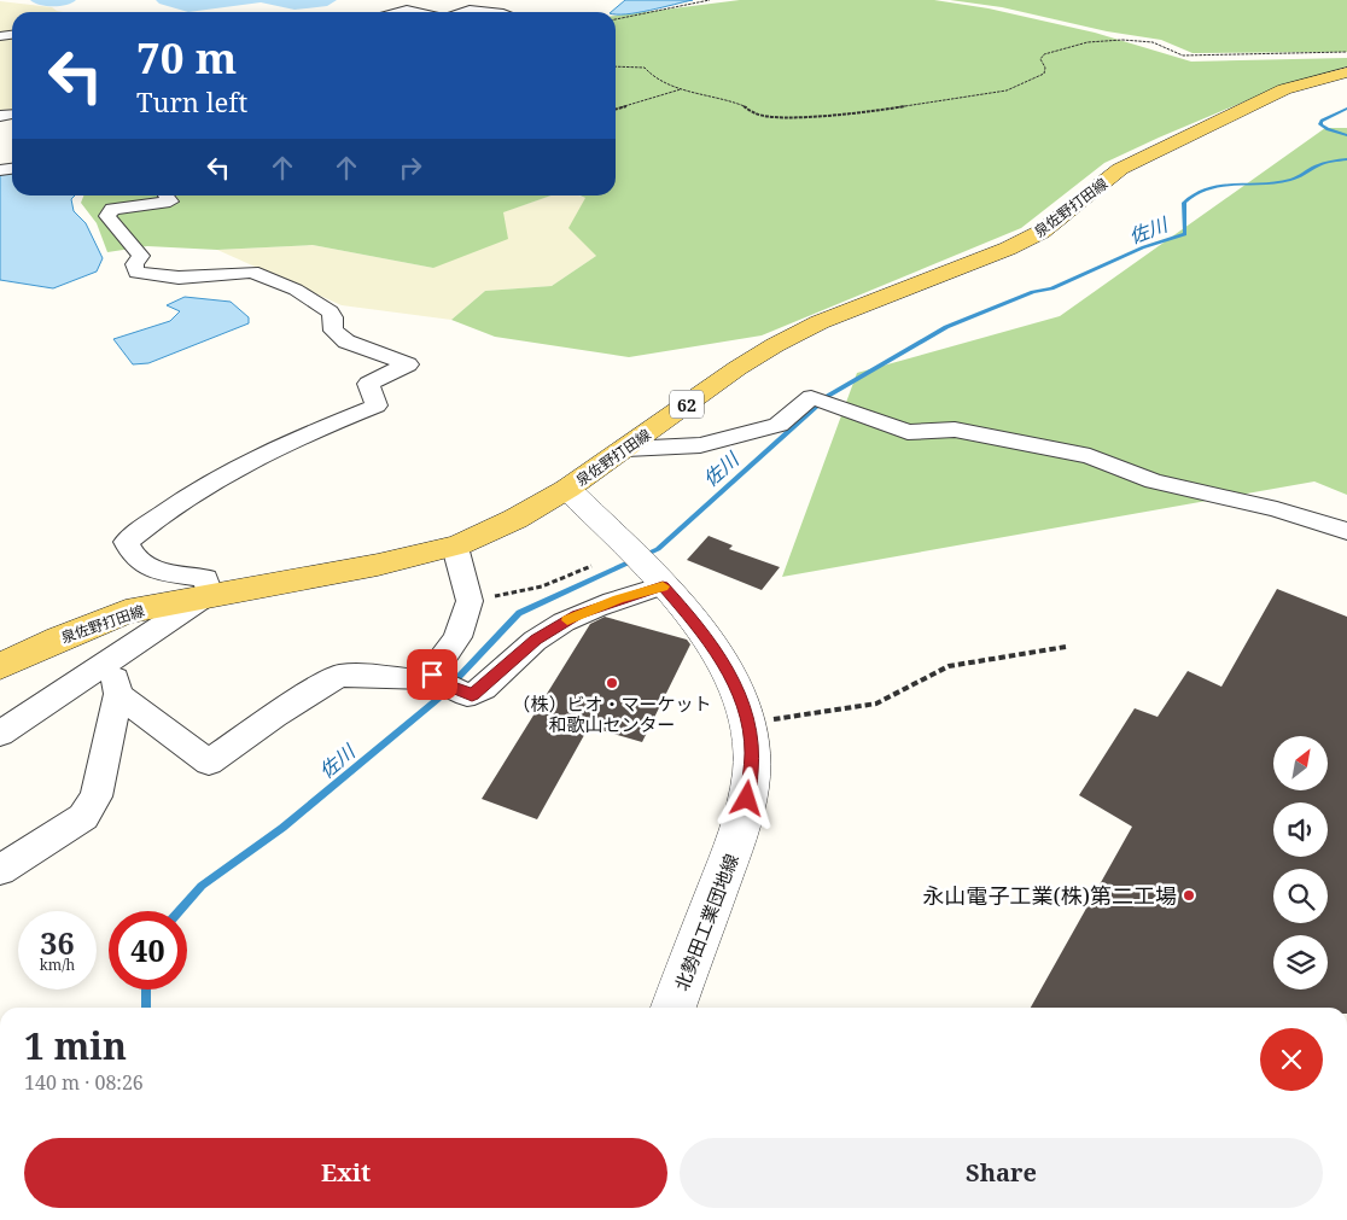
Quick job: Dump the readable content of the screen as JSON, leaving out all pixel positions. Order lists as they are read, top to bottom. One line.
{"streets":{"main road":["泉佐野打田線","62"],"street":["北勢田工業団地線"]},"crossings":[["泉佐野打田線","北勢田工業団地線"]],"water":["佐川"],"places":["（株）ビオ・マーケット 和歌山センター","永山電子工業(株)第二工場"],"north":"top right","page":{"turn":["70 m","Turn left"],"speed":"36 km/h","limit":"40","heading":["1 min","140 m · 08:26"],"buttons":["Exit","Share"]}}
